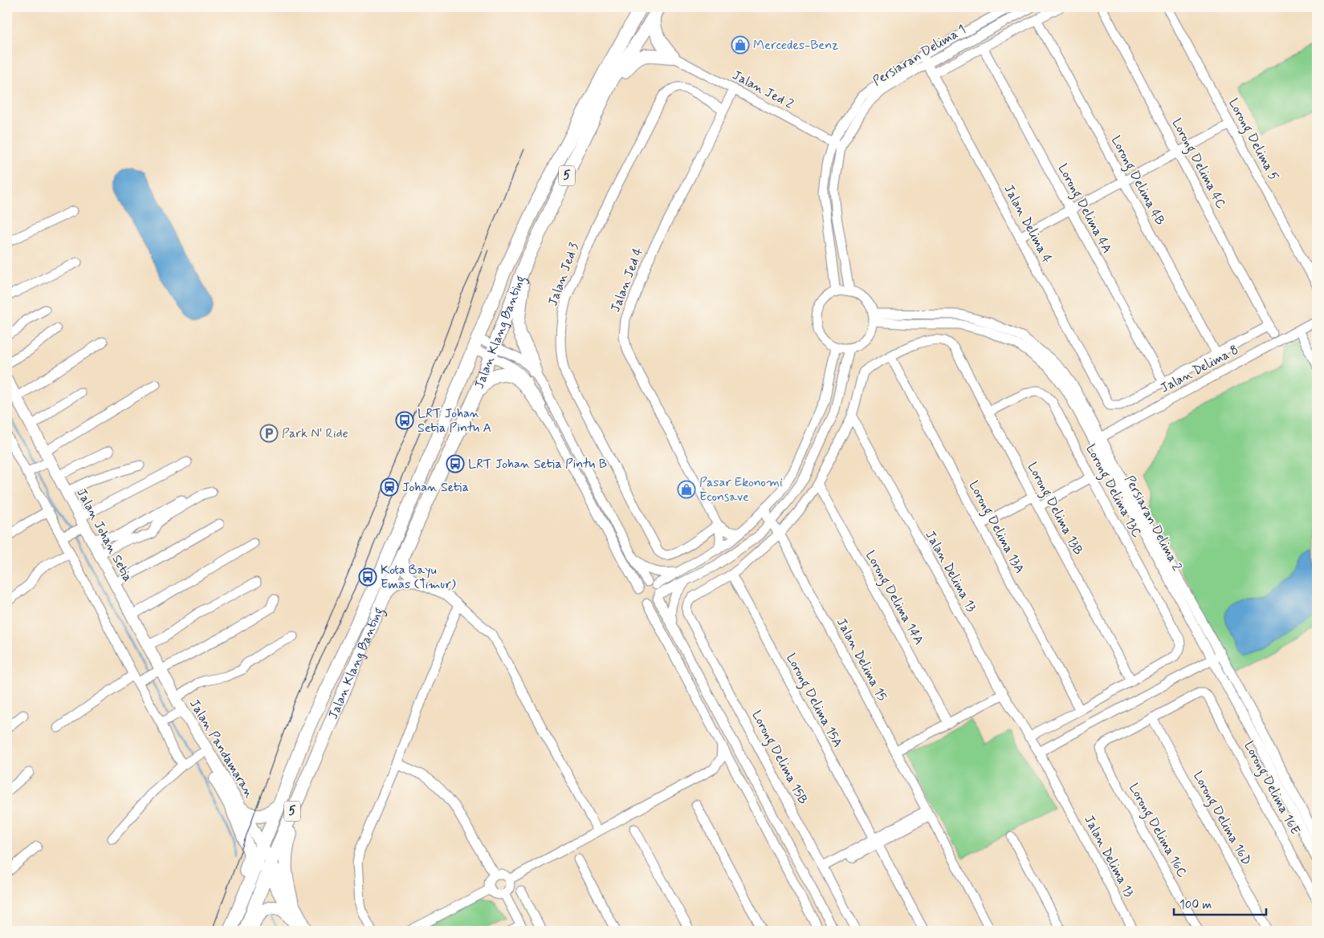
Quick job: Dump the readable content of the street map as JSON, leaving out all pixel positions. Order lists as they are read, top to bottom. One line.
{"streets":{"highway":["5","Jalan Klang Banting"],"main road":["Jalan Johan Setia","Jalan Pandamaran"],"street":["Persiaran Delima 1","Jalan Jed 2","Lorong Delima 5","Lorong Delima 4C","Lorong Delima 4B","Lorong Delima 4A","Jalan Delima 4","Jalan Jed 3","Jalan Jed 4","Jalan Delima 8","Lorong Delima 13C","Lorong Delima 13B","Persiaran Delima 2","Lorong Delima 13A","Jalan Delima 13","Lorong Delima 14A","Jalan Delima 15","Lorong Delima 15A","Lorong Delima 15B","Lorong Delima 16E","Lorong Delima 16D","Lorong Delima 16C"]},"crossings":[["Persiaran Delima 1","Jalan Jed 2"],["Persiaran Delima 1","Jalan Delima 4"],["Persiaran Delima 1","Persiaran Delima 2"],["Jalan Jed 2","Jalan Jed 4"],["Lorong Delima 4C","Lorong Delima 4B"],["Lorong Delima 4A","Jalan Delima 4"],["Jalan Jed 3","Jalan Jed 4"],["Jalan Klang Banting","Jalan Pandamaran"],["Jalan Delima 8","Persiaran Delima 2"],["Lorong Delima 13C","Lorong Delima 13B"],["Lorong Delima 13B","Lorong Delima 13A"],["Jalan Johan Setia","Jalan Pandamaran"],["Lorong Delima 15A","Lorong Delima 15B"],["Lorong Delima 16E","Lorong Delima 16D"],["Lorong Delima 16E","Lorong Delima 16C"],["Lorong Delima 16D","Lorong Delima 16C"]],"places":{"shop":["Mercedes-Benz","Pasar Ekonomi Econsave"],"bus stop":["LRT Johan Setia Pintu A","LRT Johan Setia Pintu B","Kota Bayu Emas (Timur)"],"parking":["Park N' Ride"],"station":["Johan Setia"]},"scale_bar":"100 m"}
